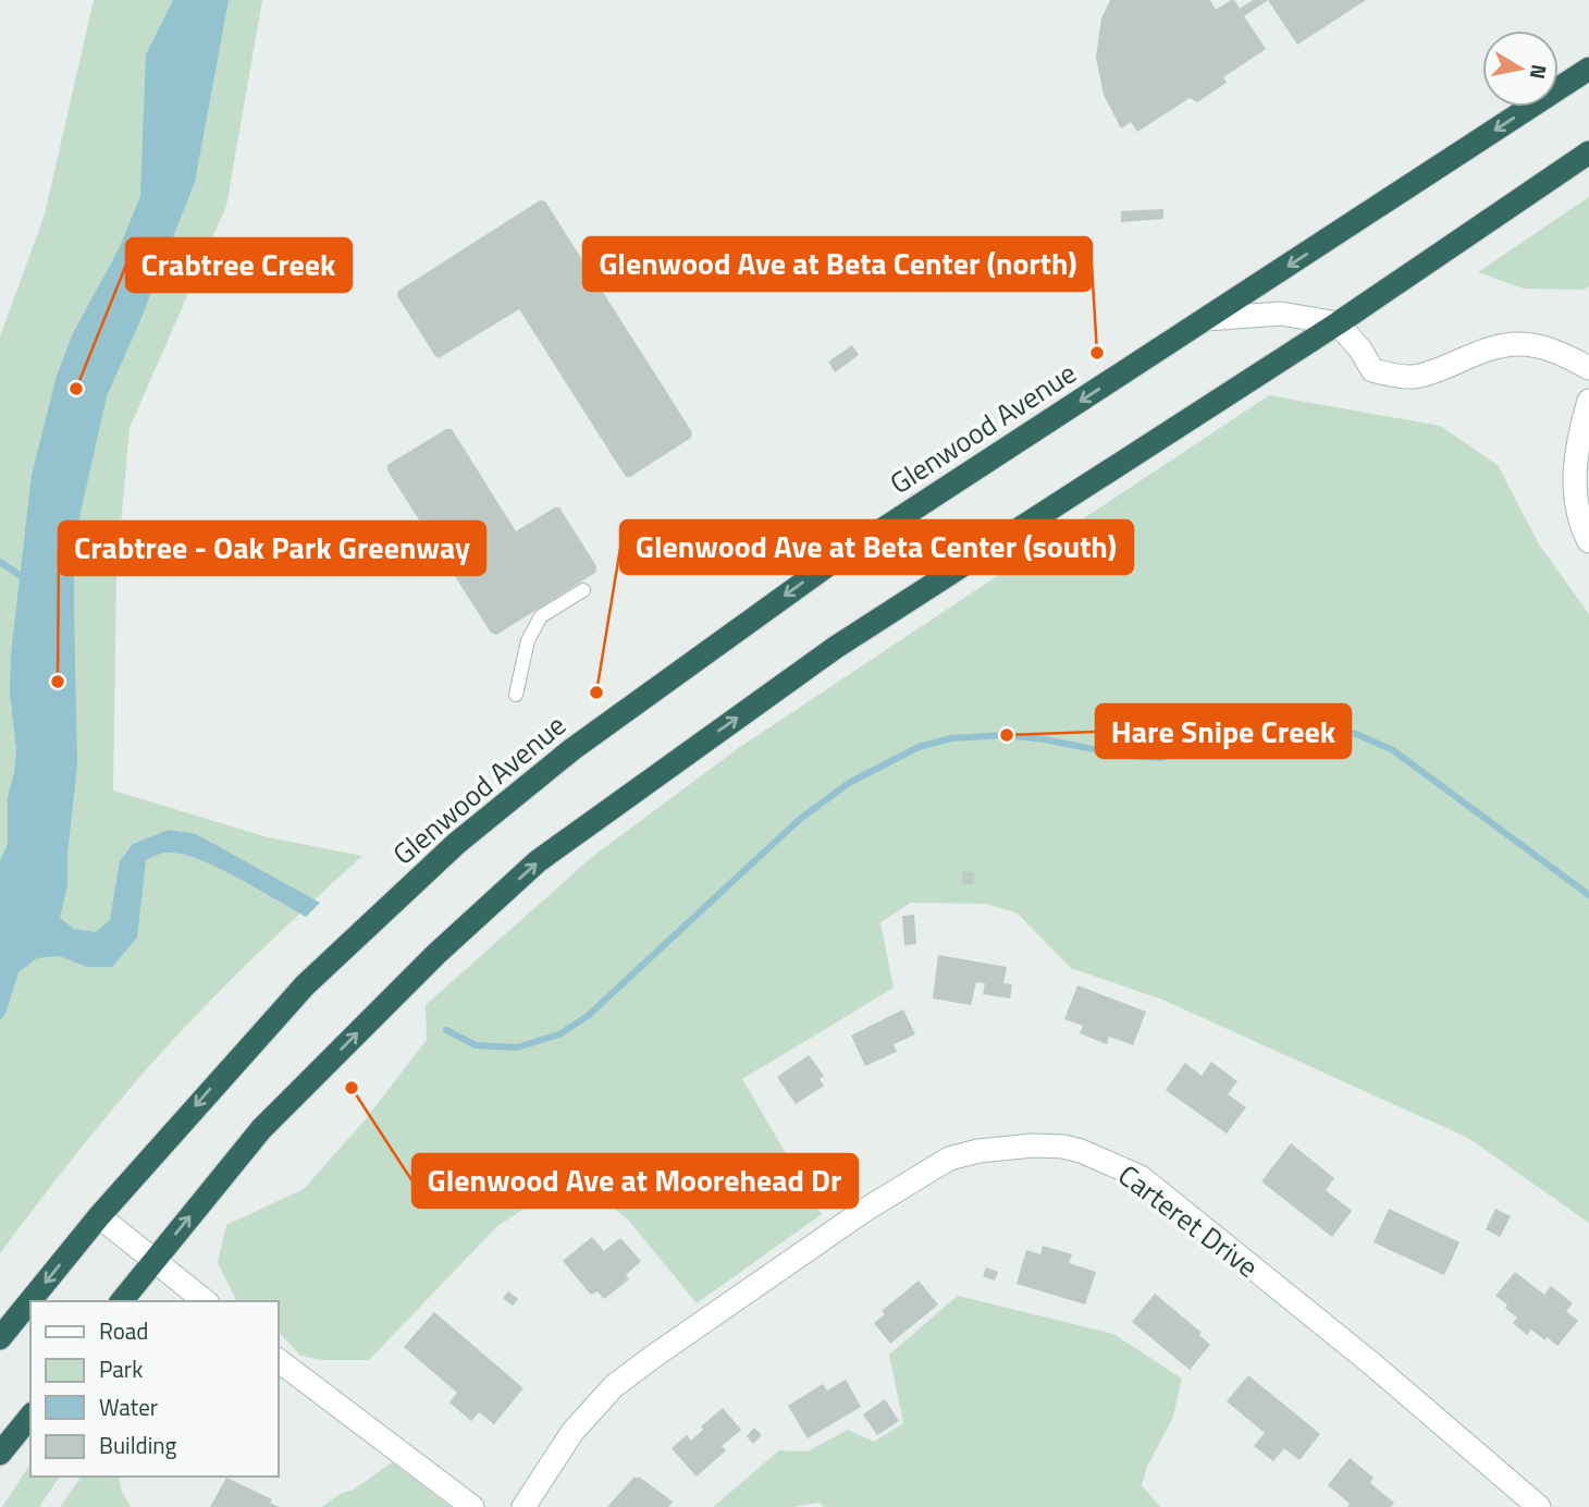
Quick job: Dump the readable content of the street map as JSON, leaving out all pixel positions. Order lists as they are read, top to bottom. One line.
{"streets":{"highway":["Glenwood Avenue"],"street":["Carteret Drive"]},"places":["Glenwood Ave at Beta Center (north)","Crabtree Creek","Crabtree - Oak Park Greenway","Glenwood Ave at Beta Center (south)","Hare Snipe Creek","Glenwood Ave at Moorehead Dr"],"legend":["Road","Park","Water","Building"],"north":"right"}
